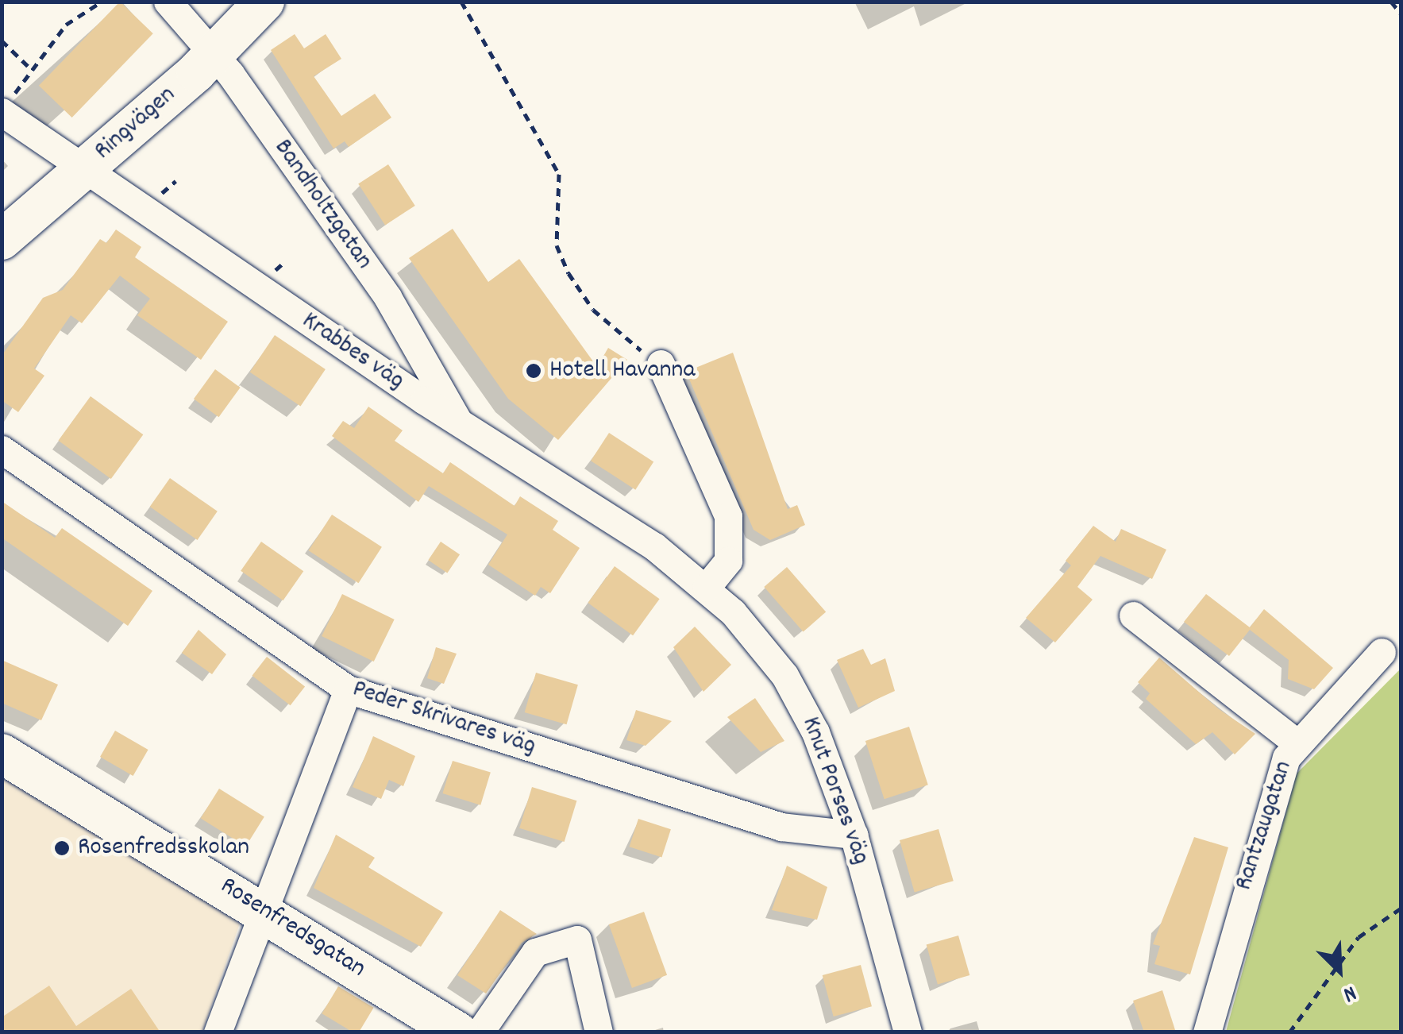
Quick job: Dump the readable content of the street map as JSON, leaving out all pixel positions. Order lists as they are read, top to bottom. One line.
{"streets":{"street":["Ringvägen","Bandholtzgatan","Krabbes väg","Peder Skrivares väg","Knut Porses väg","Rantzaugatan","Rosenfredsgatan"]},"crossings":[["Ringvägen","Bandholtzgatan"],["Ringvägen","Krabbes väg"],["Bandholtzgatan","Krabbes väg"],["Krabbes väg","Knut Porses väg"],["Peder Skrivares väg","Knut Porses väg"]],"places":["Hotell Havanna","Rosenfredsskolan"],"north":"bottom right"}
